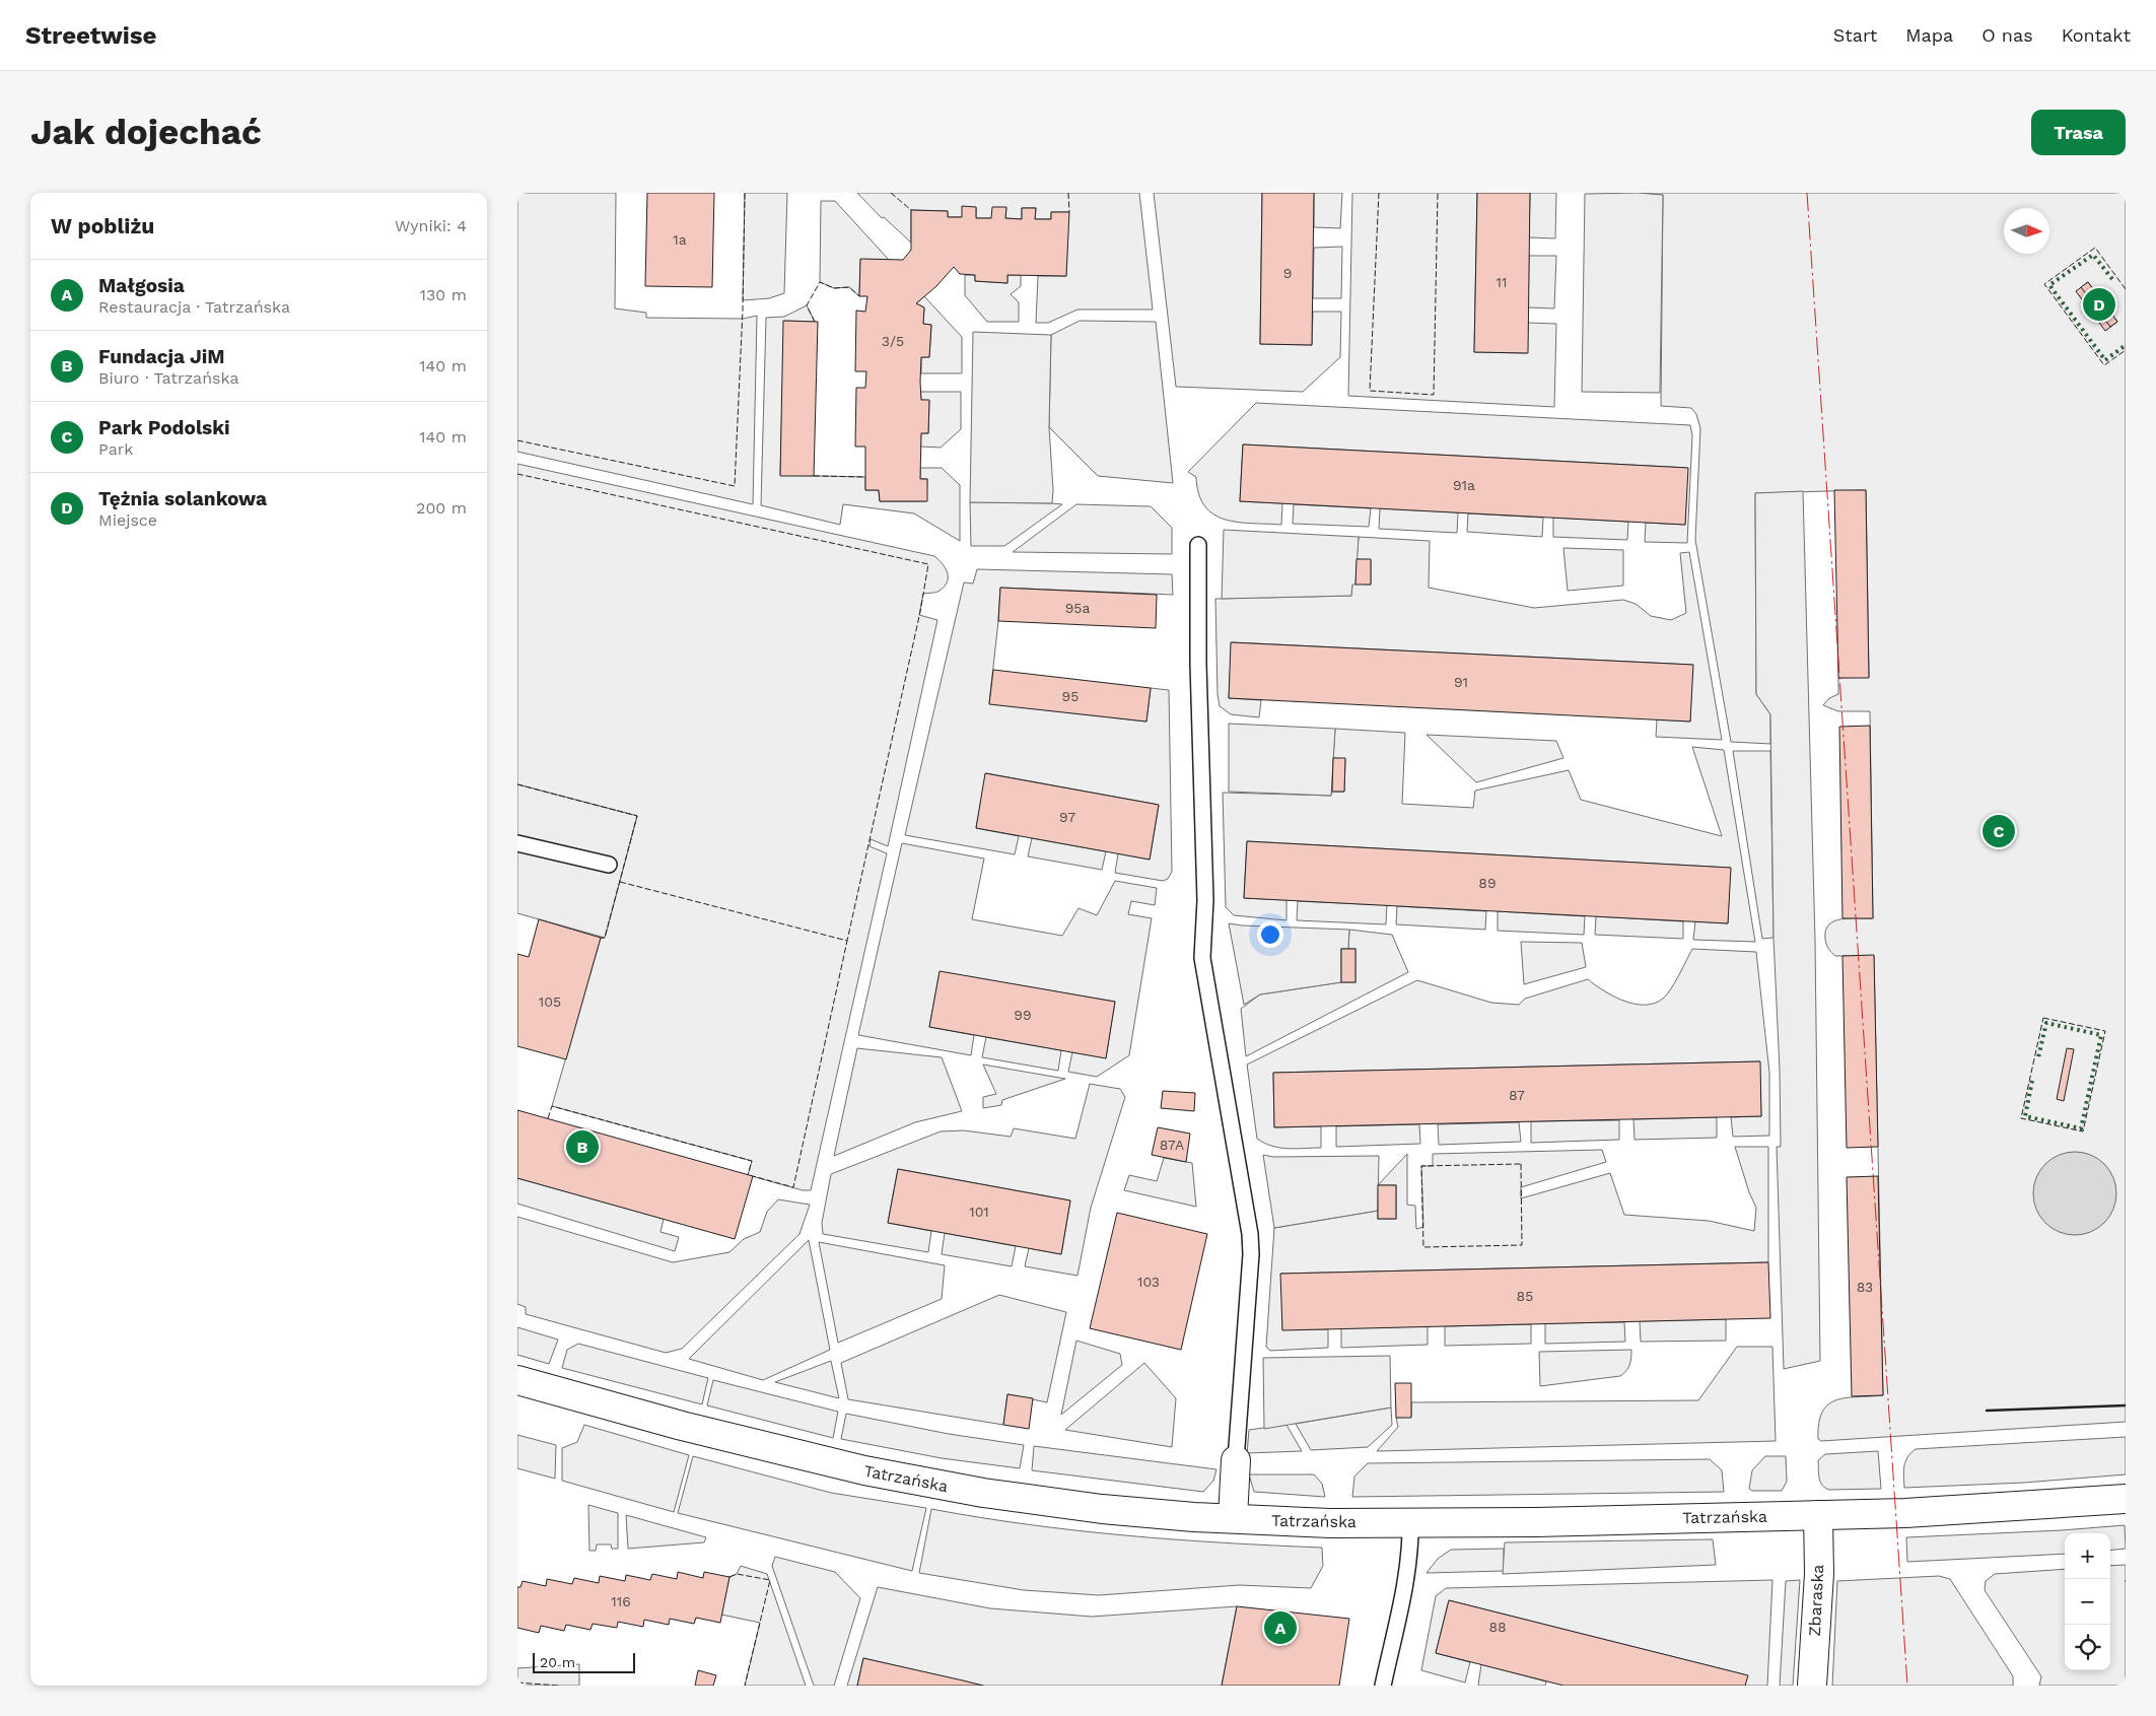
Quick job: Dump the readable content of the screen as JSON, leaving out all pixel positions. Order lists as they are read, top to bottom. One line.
{"streets":{"street":["Tatrzańska","Zbaraska"]},"crossings":[["Tatrzańska","Zbaraska"]],"house_numbers":["1a","9","11","3/5","91a","95a","91","95","97","89","105","99","87","87A","101","103","83","85","116","88"],"scale_bar":"20 m","north":"right","page":{"header":"Streetwise","nav":["Start","Mapa","O nas","Kontakt"],"buttons":"Trasa","title":"Jak dojechać","heading":["W pobliżu","Wyniki: 4"],"list":[{"mark":"A","name":"Małgosia","note":"Restauracja · Tatrzańska","value":"130 m"},{"mark":"B","name":"Fundacja JiM","note":"Biuro · Tatrzańska","value":"140 m"},{"mark":"C","name":"Park Podolski","note":"Park","value":"140 m"},{"mark":"D","name":"Tężnia solankowa","note":"Miejsce","value":"200 m"}],"pins":["D","C","B","A"],"map_buttons":["+","−"],"scale":"20 m"}}
